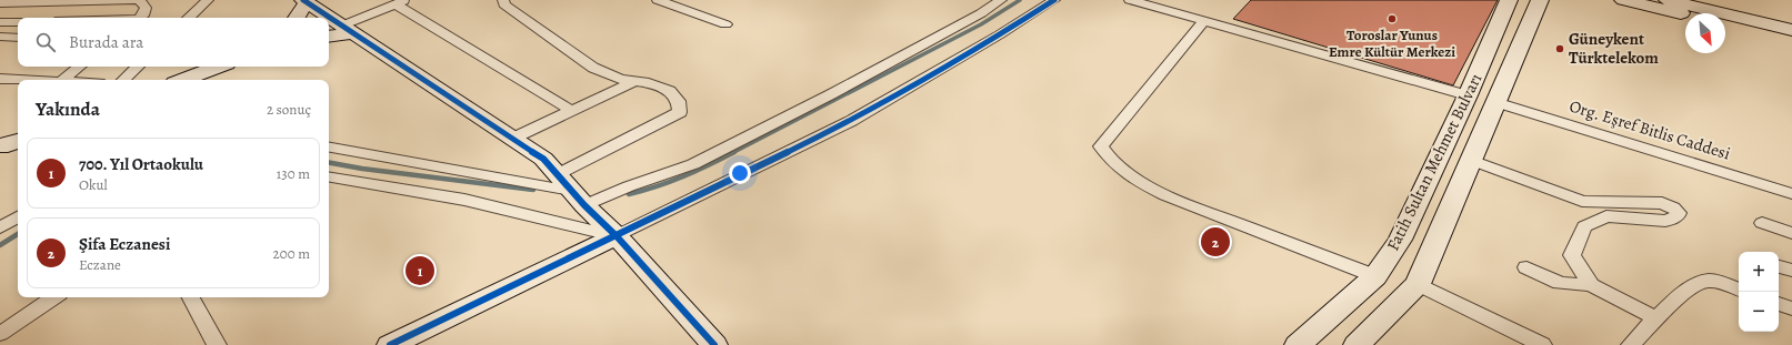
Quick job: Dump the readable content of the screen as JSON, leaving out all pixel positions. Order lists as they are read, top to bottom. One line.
{"streets":{"street":["Org. Eşref Bitlis Caddesi","Fatih Sultan Mehmet Bulvarı"]},"crossings":[["Org. Eşref Bitlis Caddesi","Fatih Sultan Mehmet Bulvarı"]],"places":["Toroslar Yunus Emre Kültür Merkezi","Güneykent Türktelekom"],"north":"bottom right","page":{"search":"Burada ara","heading":["Yakında","2 sonuç"],"list":[{"mark":"1","name":"700. Yıl Ortaokulu","note":"Okul","value":"130 m"},{"mark":"2","name":"Şifa Eczanesi","note":"Eczane","value":"200 m"}],"pins":["2","1"],"map_buttons":["+","−"]}}
